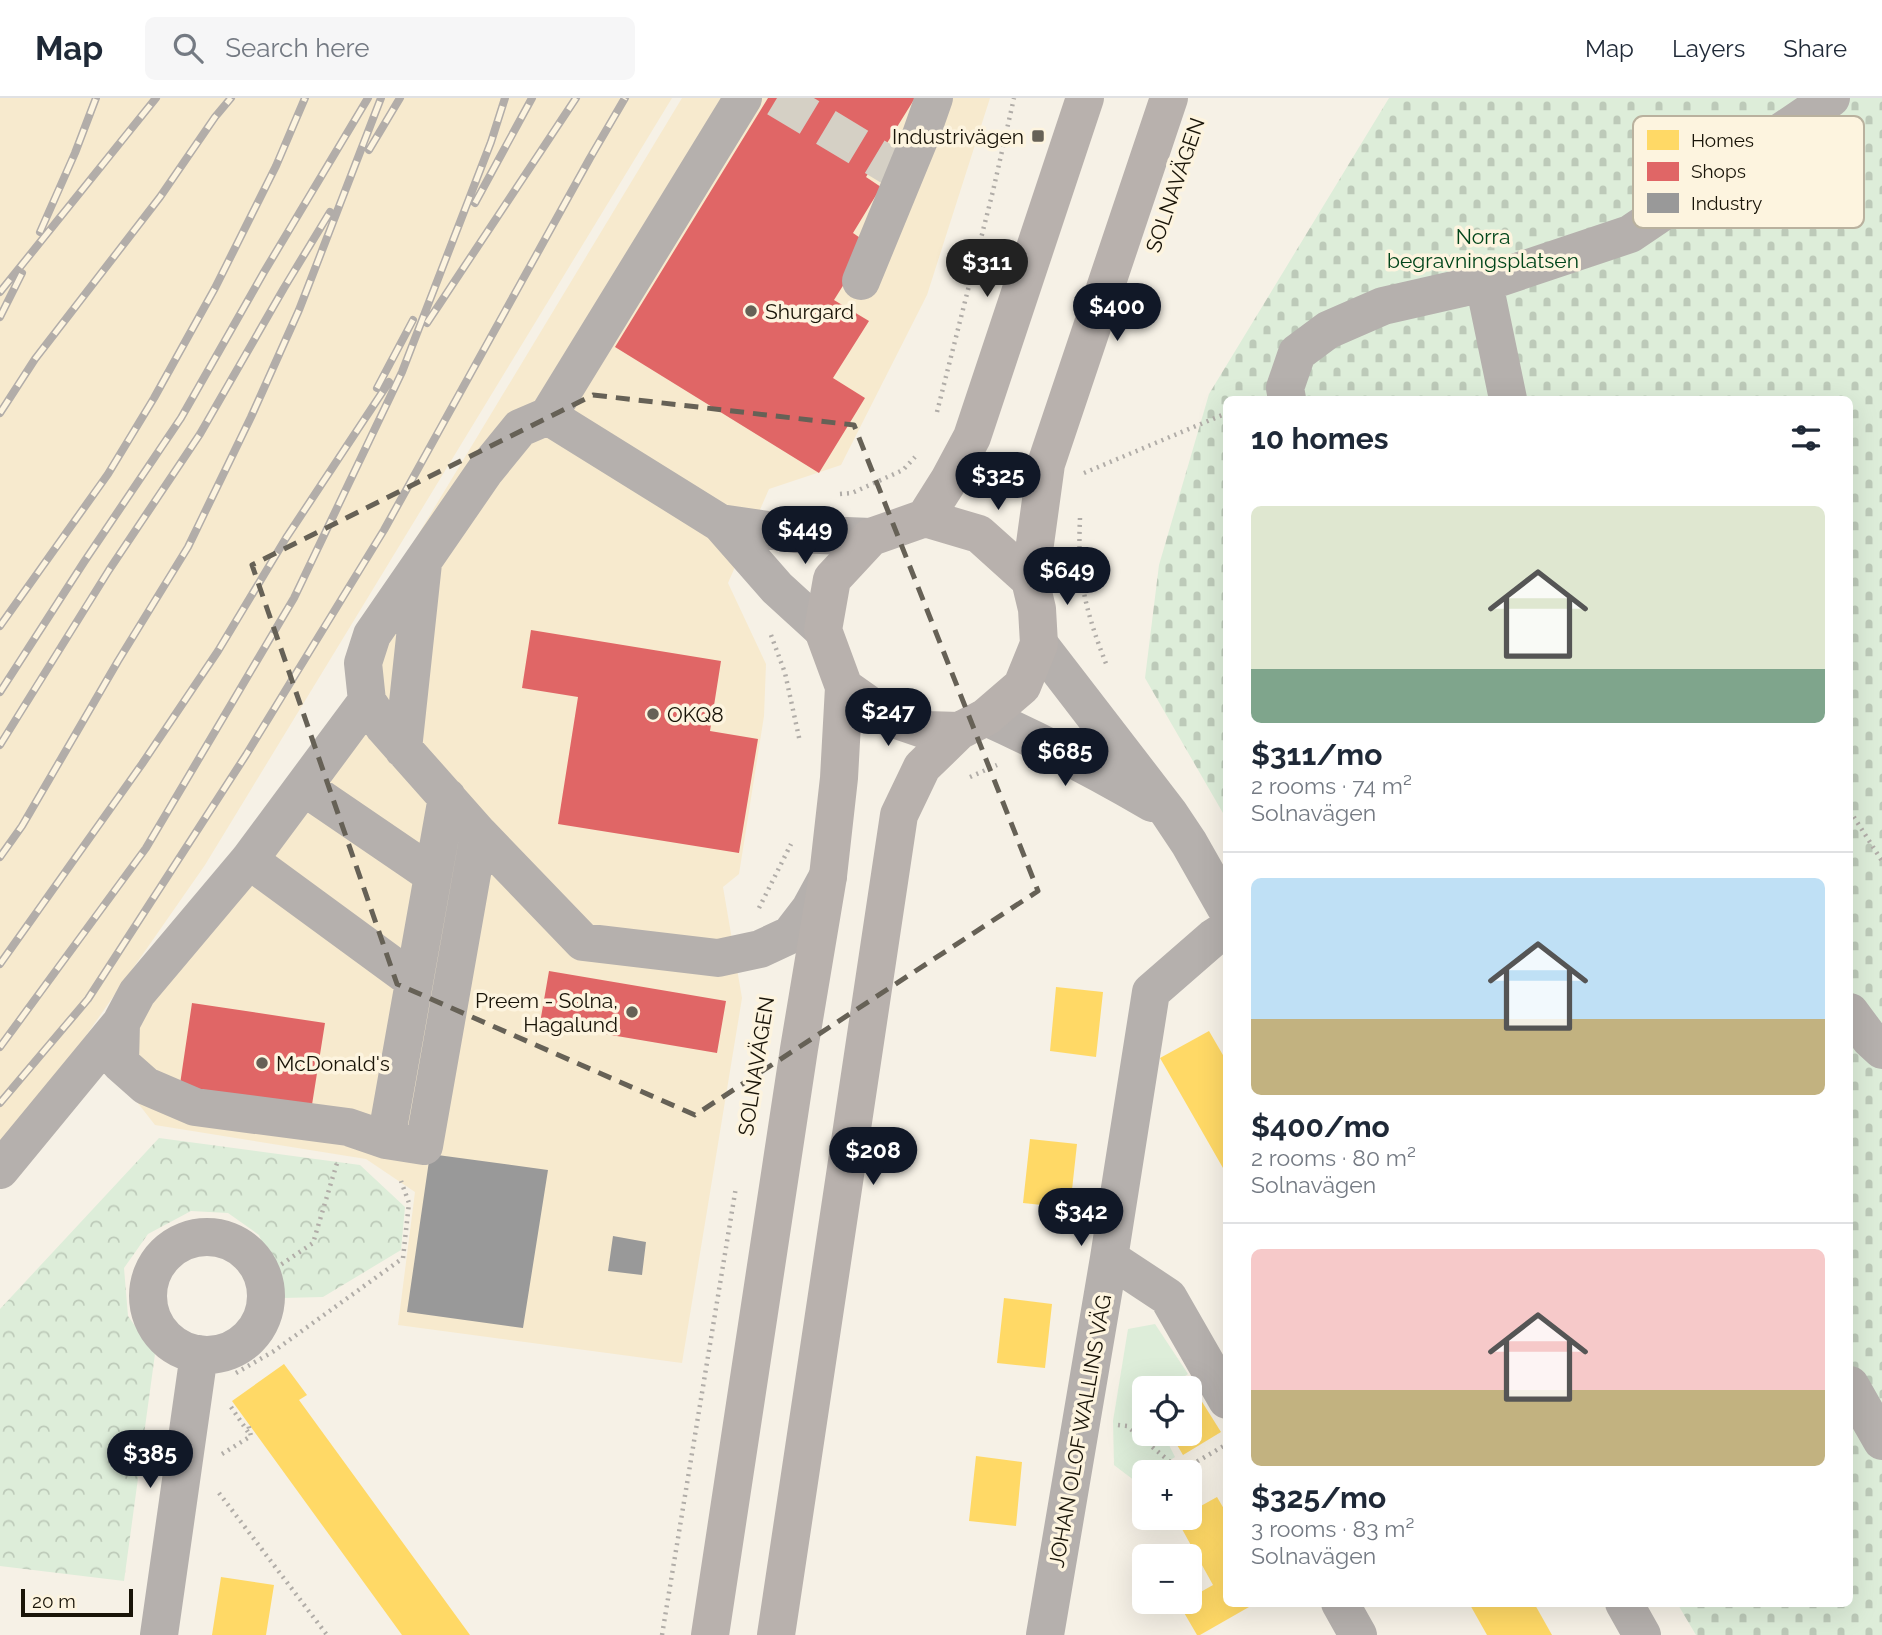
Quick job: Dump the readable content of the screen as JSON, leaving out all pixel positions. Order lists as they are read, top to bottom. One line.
{"streets":{"main road":["SOLNAVÄGEN"],"street":["JOHAN OLOF WALLINS VÄG"]},"parks":["Norra begravningsplatsen"],"places":{"transit":["Industrivägen"],"other":["Shurgard","OKQ8","Preem - Solna, Hagalund","McDonald's"]},"legend":["Homes","Shops","Industry"],"scale_bar":"20 m","page":{"header":"Map","search":"Search here","nav":["Map","Layers","Share"],"price":["$311","$400","$325","$449","$649","$247","$685","$208","$342","$385"],"heading":"10 homes","list":[{"name":"$311/mo","note":"2 rooms · 74 m² · Solnavägen"},{"name":"$400/mo","note":"2 rooms · 80 m² · Solnavägen"},{"name":"$325/mo","note":"3 rooms · 83 m² · Solnavägen"}],"map_buttons":["+","−"],"scale":"20 m"}}
